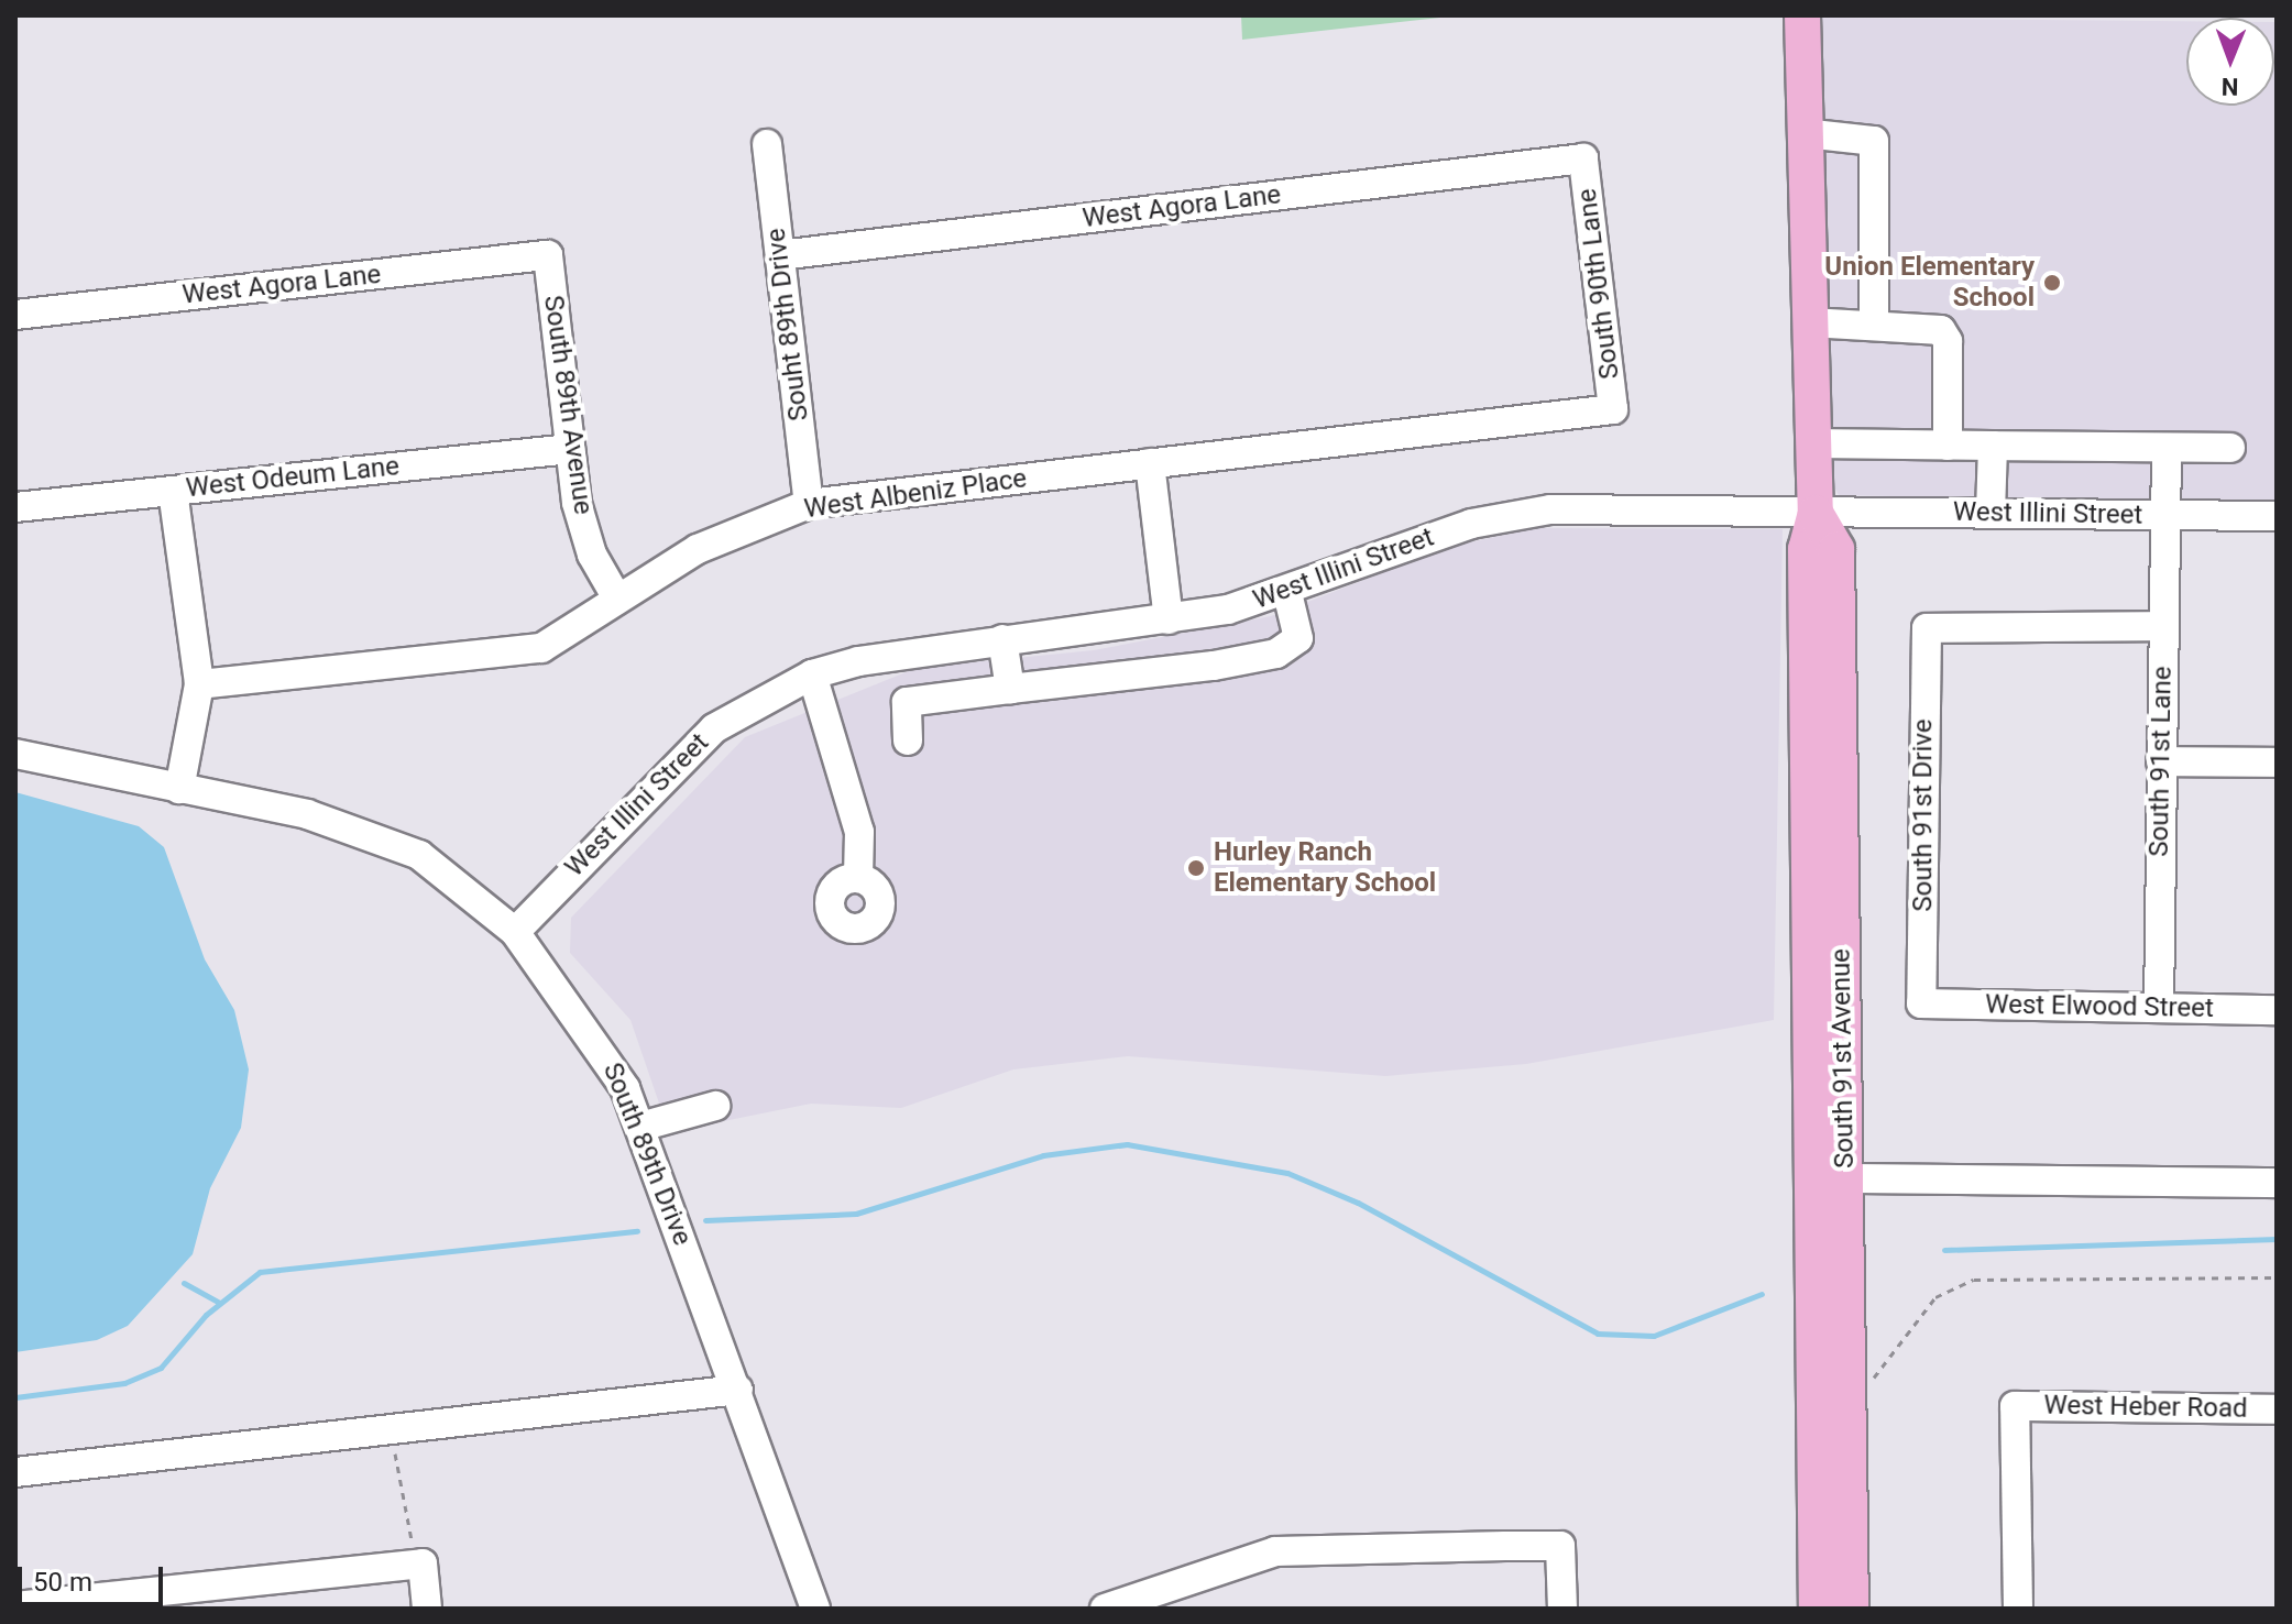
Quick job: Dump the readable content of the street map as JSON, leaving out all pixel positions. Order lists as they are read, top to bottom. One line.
{"streets":{"main road":["South 91st Avenue"],"street":["West Agora Lane","South 90th Lane","Souht 89th Drive","South 89th Avenue","West Odeum Lane","West Albeniz Place","West Illini Street","South 91st Lane","South 91st Drive","West Elwood Street","South 89th Drive","West Heber Road"]},"crossings":[["West Agora Lane","South 90th Lane"],["West Agora Lane","Souht 89th Drive"],["West Agora Lane","South 89th Avenue"],["South 90th Lane","West Albeniz Place"],["Souht 89th Drive","West Albeniz Place"],["South 89th Avenue","West Odeum Lane"],["South 89th Avenue","West Albeniz Place"],["West Illini Street","South 91st Lane"],["West Illini Street","South 91st Avenue"],["West Illini Street","South 89th Drive"],["South 91st Lane","South 91st Drive"],["South 91st Lane","West Elwood Street"],["South 91st Drive","West Elwood Street"]],"places":["Union Elementary School","Hurley Ranch Elementary School"],"scale_bar":"50 m","north":"bottom"}
